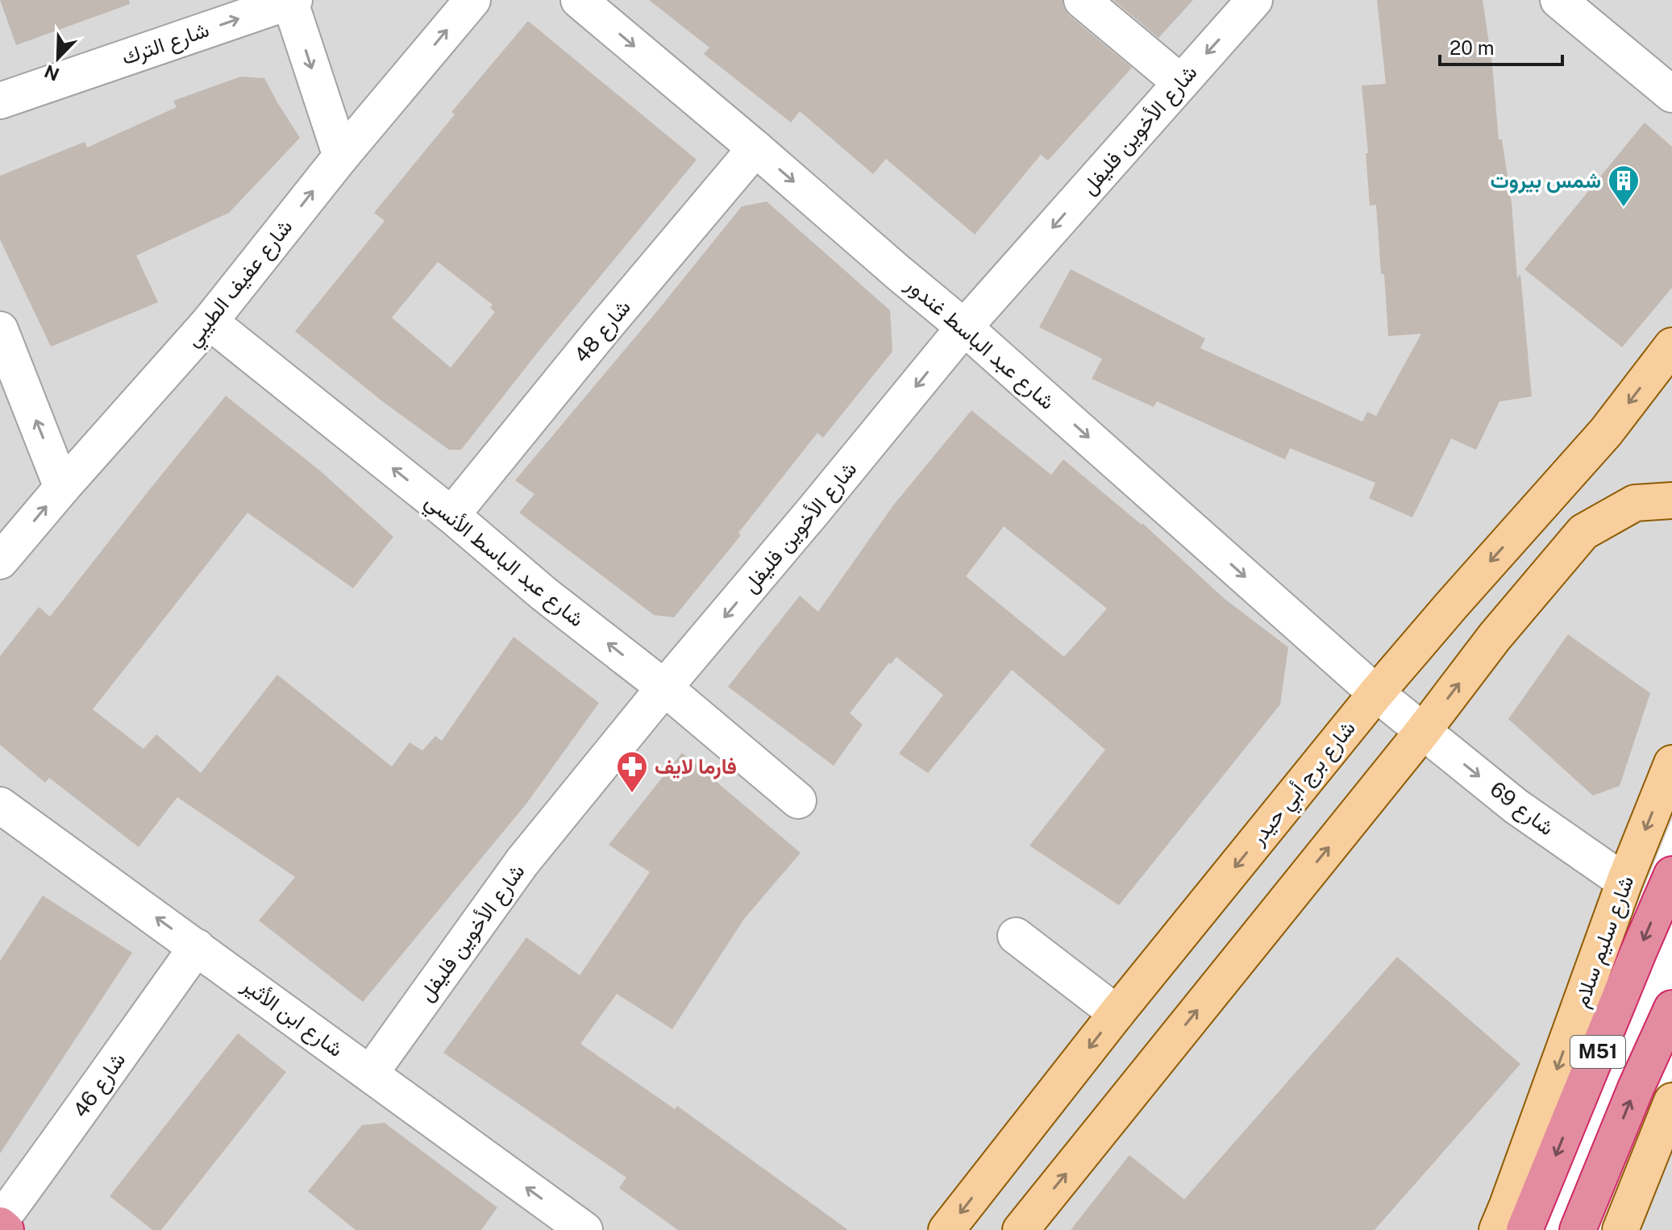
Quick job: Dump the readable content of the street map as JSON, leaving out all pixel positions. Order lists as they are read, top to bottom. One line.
{"streets":{"highway":["M51"],"main road":["شارع برج أبي حيدر","شارع سليم سلام"],"street":["شارع الترك","شارع الأخوين فليفل","شارع عفيف الطيبي","شارع 48","شارع عبد الباسط غندور","شارع عبد الباسط الأنسي","شارع 69","شارع ابن الأثير","شارع 46"]},"crossings":[["شارع الأخوين فليفل","شارع عبد الباسط غندور"],["شارع الأخوين فليفل","شارع عبد الباسط الأنسي"],["شارع الأخوين فليفل","شارع ابن الأثير"],["شارع عفيف الطيبي","شارع عبد الباسط الأنسي"],["شارع 48","شارع عبد الباسط غندور"],["شارع 48","شارع عبد الباسط الأنسي"],["شارع عبد الباسط غندور","شارع برج أبي حيدر"],["شارع عبد الباسط غندور","شارع 69"],["شارع 69","شارع سليم سلام"],["شارع ابن الأثير","شارع 46"]],"one_way":["شارع الترك","شارع الأخوين فليفل","شارع عفيف الطيبي","شارع عبد الباسط غندور","شارع عبد الباسط الأنسي","شارع 69","شارع ابن الأثير"],"places":{"building":["شمس بيروت"],"pharmacy":["فارما لايف"]},"scale_bar":"20 m","north":"bottom left"}
